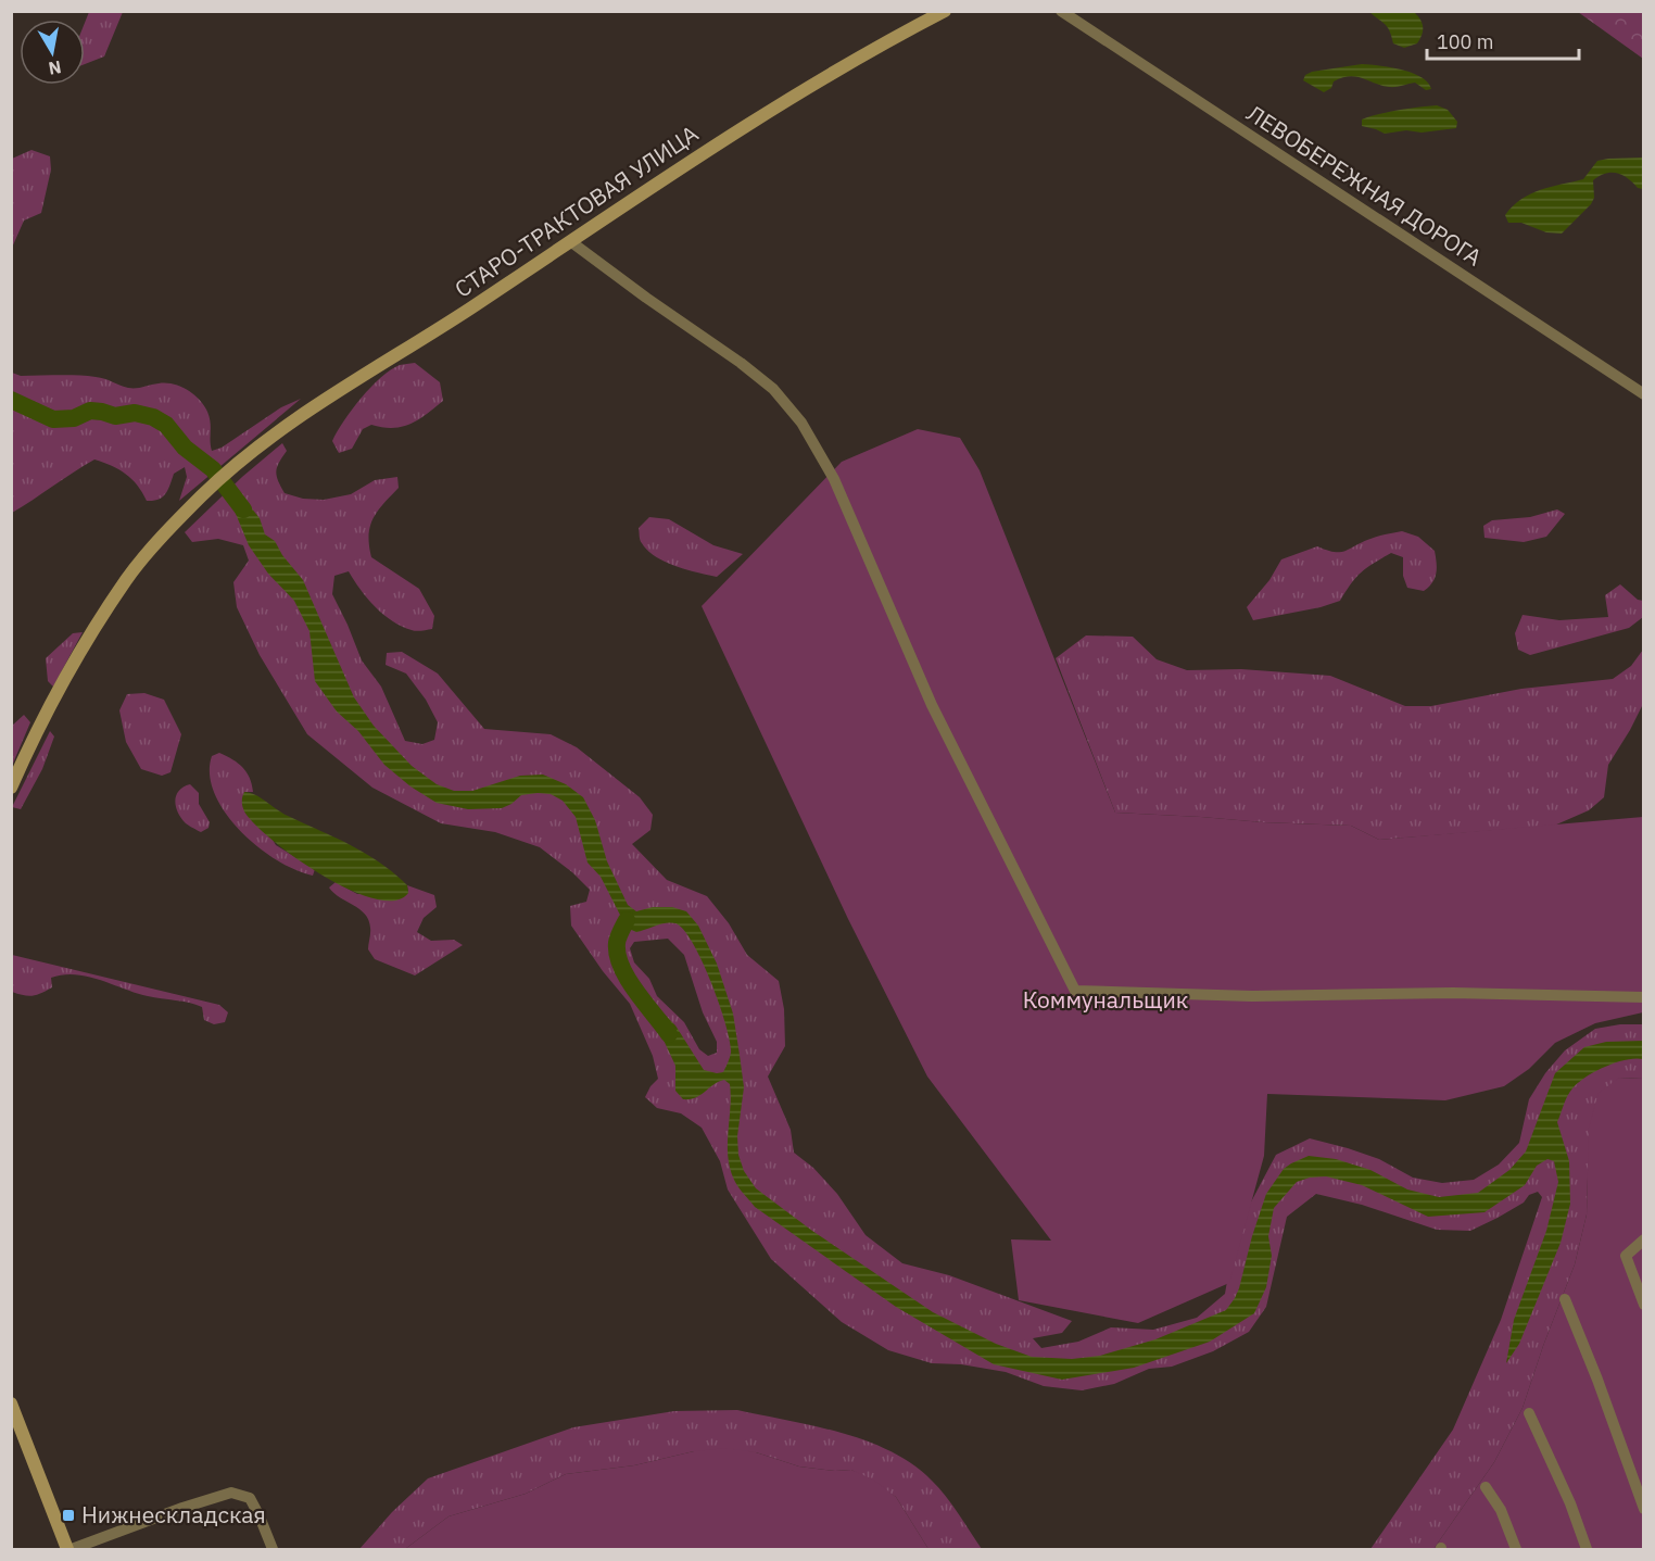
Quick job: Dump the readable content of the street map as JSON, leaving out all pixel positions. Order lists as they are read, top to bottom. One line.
{"streets":{"street":["ЛЕВОБЕРЕЖНАЯ ДОРОГА","СТАРО-ТРАКТОВАЯ УЛИЦА"]},"parks":["Коммунальщик"],"places":{"transit":["Нижнескладская"]},"scale_bar":"100 m","north":"bottom"}
